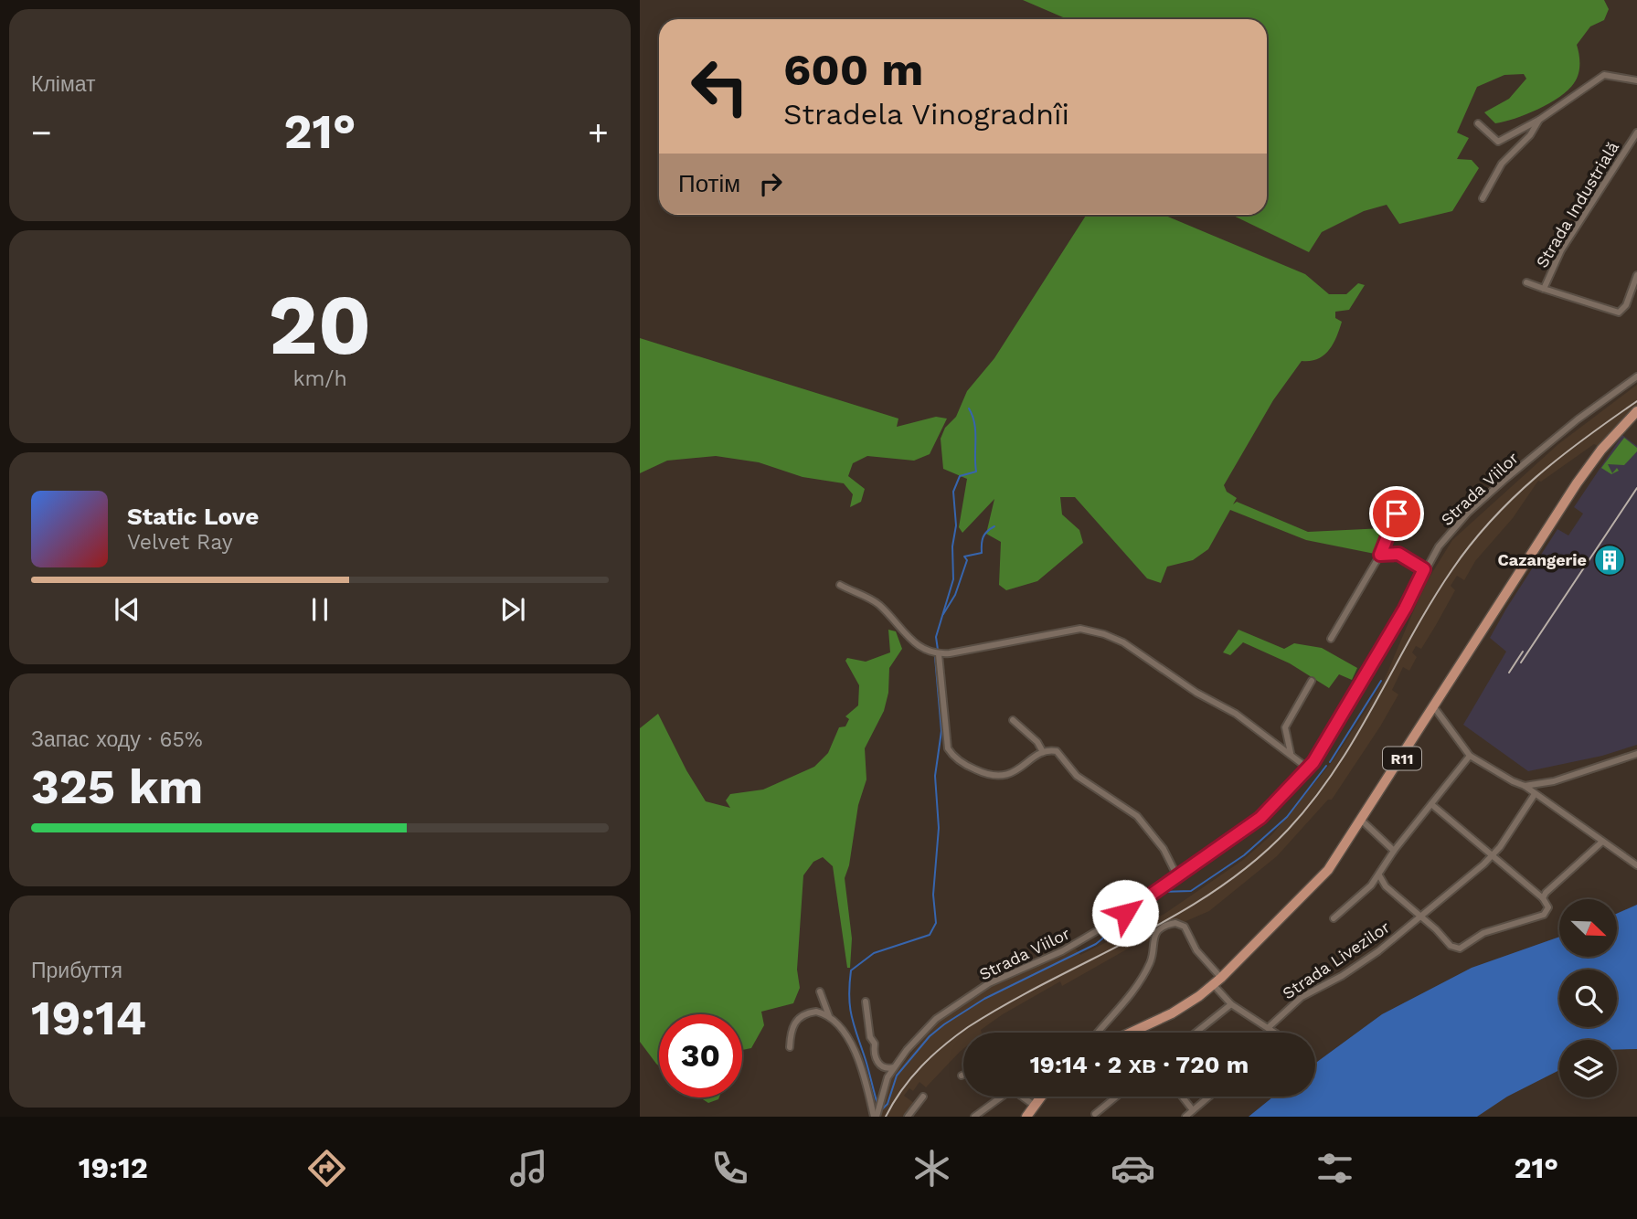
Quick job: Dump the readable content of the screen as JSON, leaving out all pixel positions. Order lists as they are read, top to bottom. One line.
{"streets":{"main road":["R11"],"street":["Strada Industrială","Strada Viilor","Strada Livezilor"]},"places":{"building":["Cazangerie"]},"north":"bottom right","page":{"tile":["Клімат",["20","km/h"],["Запас ходу · 65%","325 km"],["Прибуття","19:14"]],"turn":["600 m","Stradela Vinogradnîi"],"heat":["−","21°","+"],"then":"Потім","song":["Static Love","Velvet Ray"],"limit":"30","trip":"19:14 · 2 хв · 720 m","tabs":["19:12","21°"]}}
